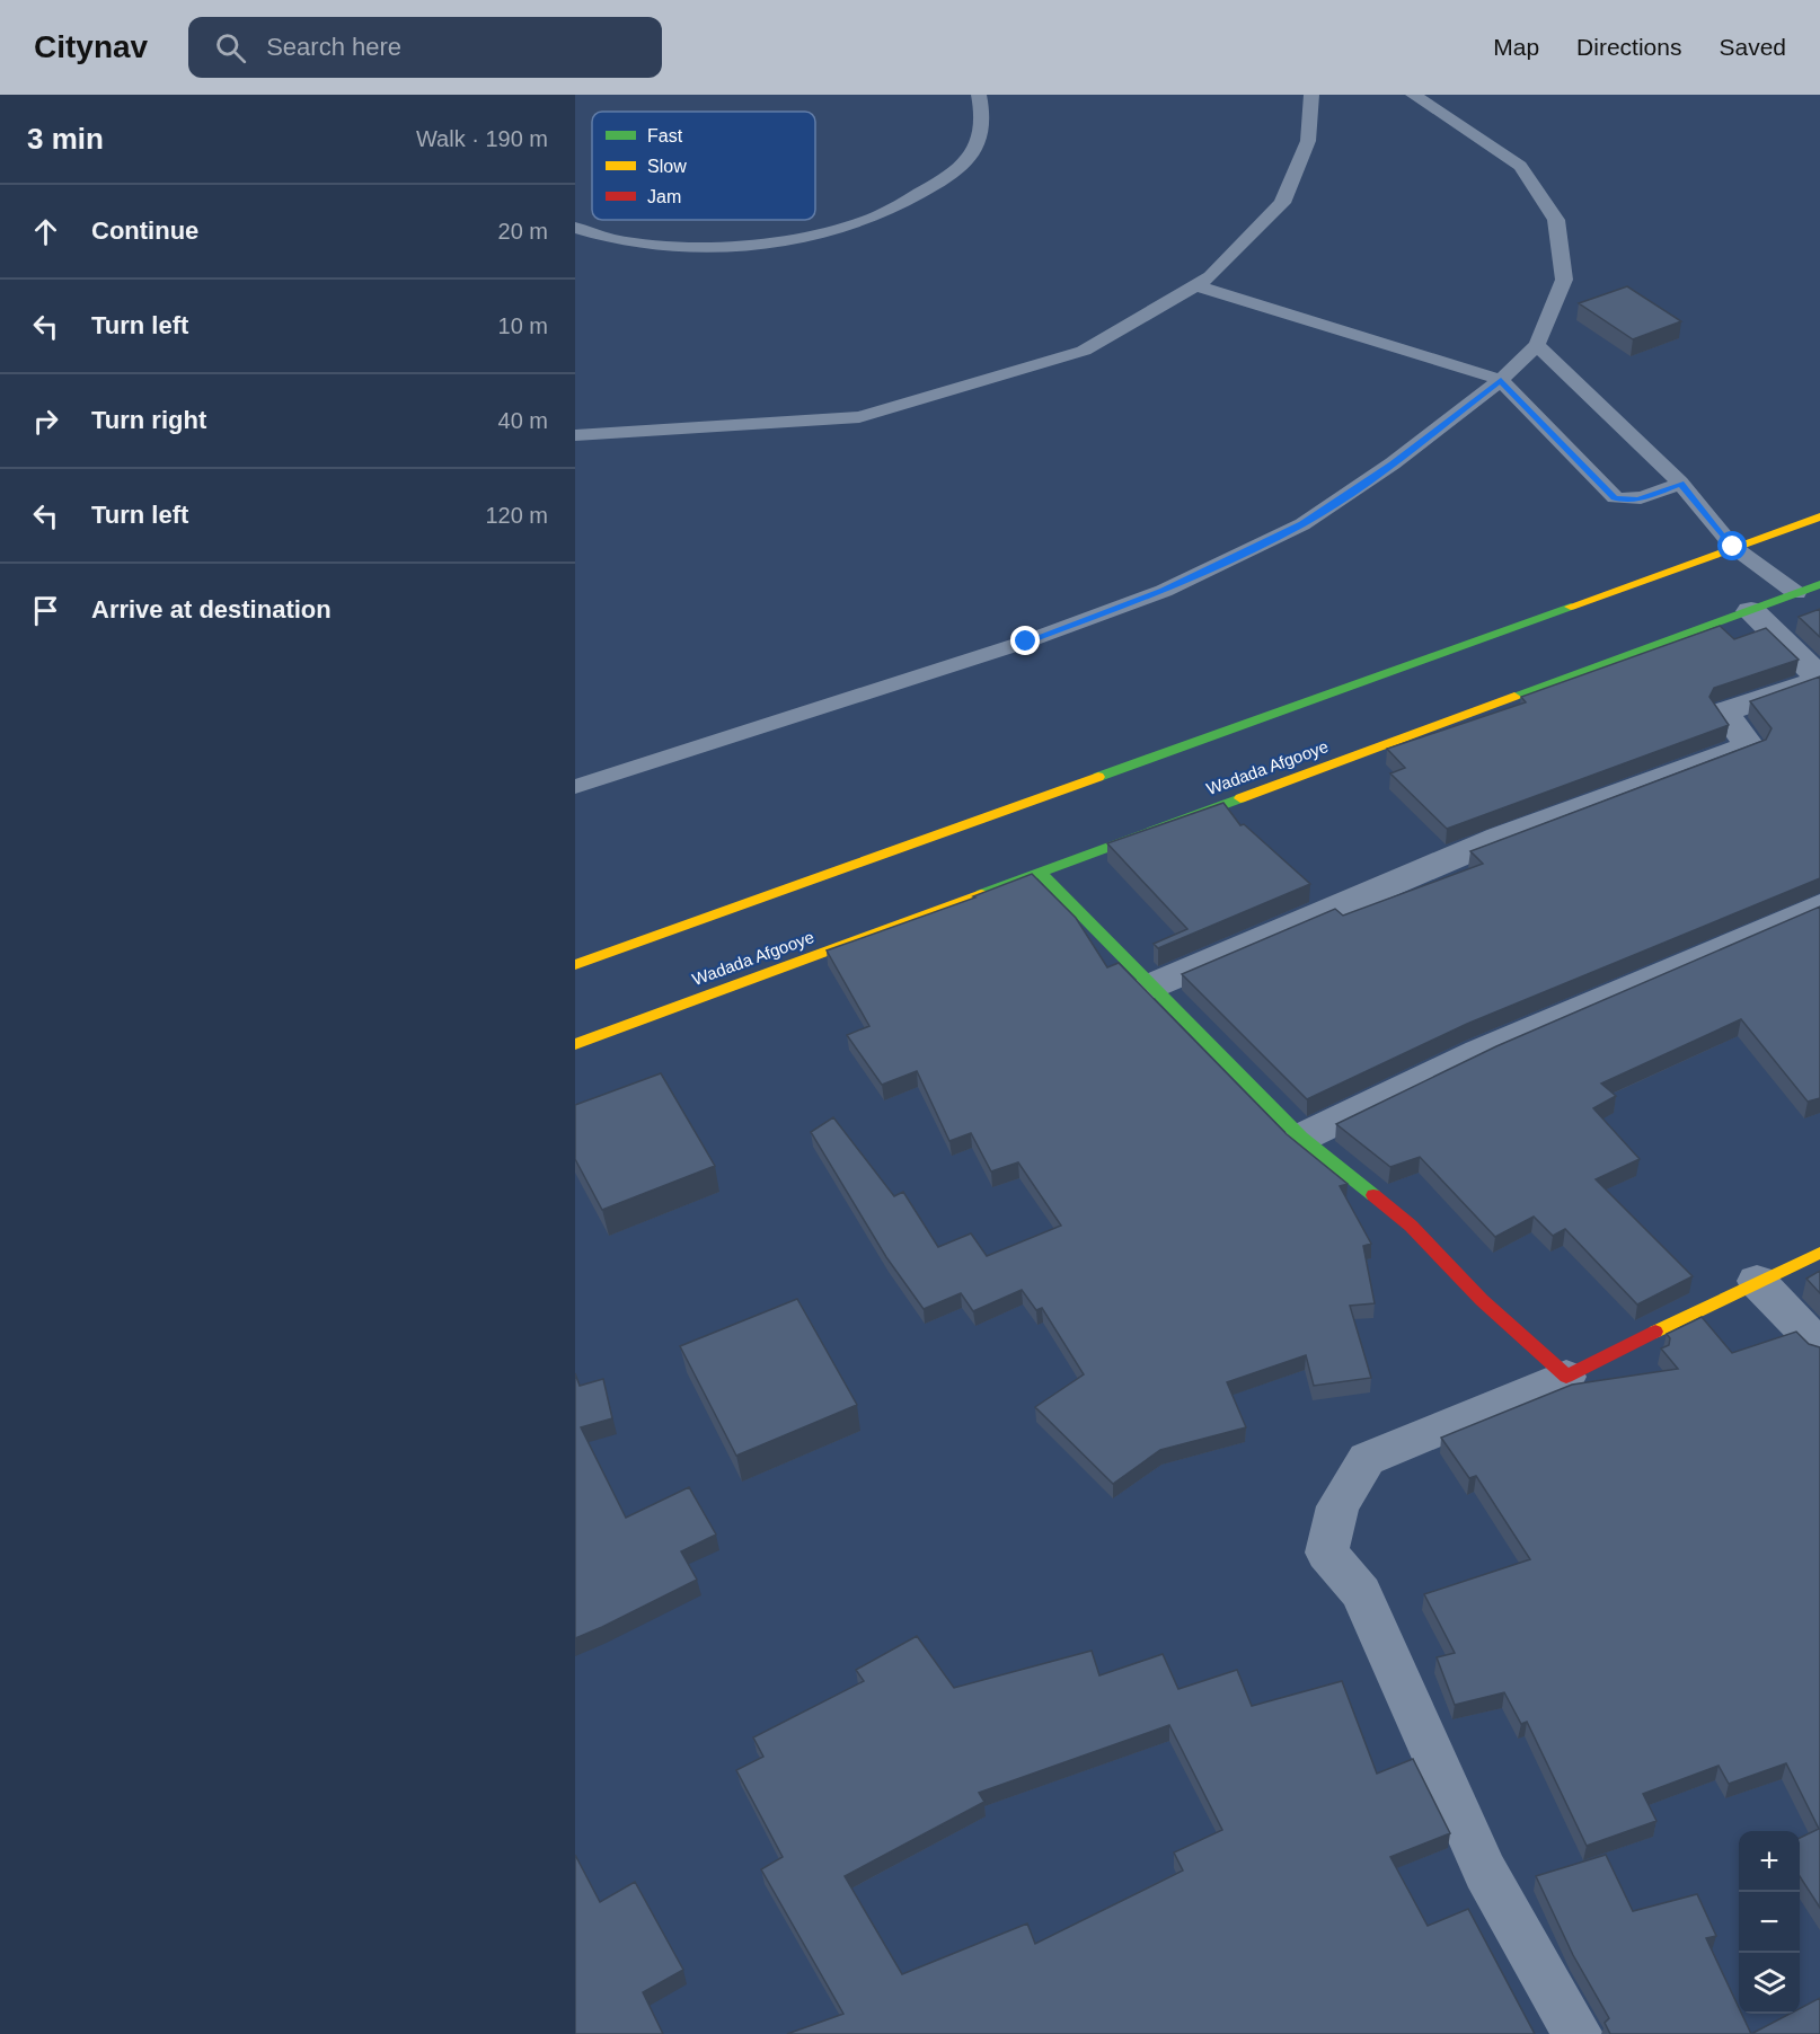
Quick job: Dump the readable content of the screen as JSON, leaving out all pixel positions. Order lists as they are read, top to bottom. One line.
{"streets":{"main road":["Wadada Afgooye"]},"legend":["Fast","Slow","Jam"],"page":{"header":"Citynav","search":"Search here","nav":["Map","Directions","Saved"],"heading":["3 min","Walk · 190 m"],"list":[["Continue","20 m"],["Turn left","10 m"],["Turn right","40 m"],["Turn left","120 m"],"Arrive at destination"],"map_buttons":["+","−"]}}
